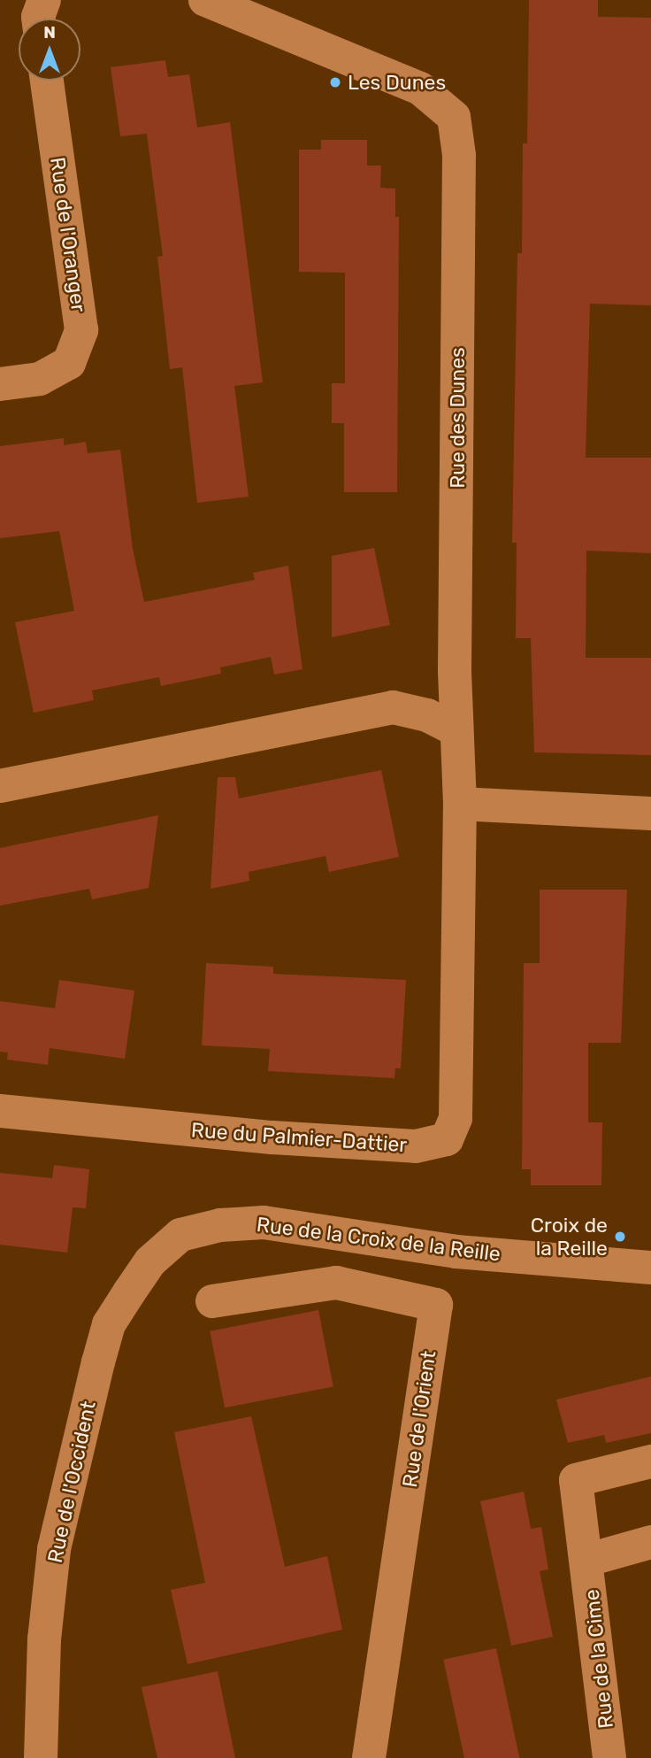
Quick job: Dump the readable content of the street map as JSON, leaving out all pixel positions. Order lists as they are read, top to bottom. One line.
{"streets":{"street":["Rue de l'Oranger","Rue des Dunes","Rue du Palmier-Dattier","Rue de la Croix de la Reille","Rue de l'Orient","Rue de l'Occident","Rue de la Cime"]},"crossings":[["Rue des Dunes","Rue du Palmier-Dattier"],["Rue de la Croix de la Reille","Rue de l'Occident"]],"places":["Les Dunes","Croix de la Reille"],"north":"top"}
